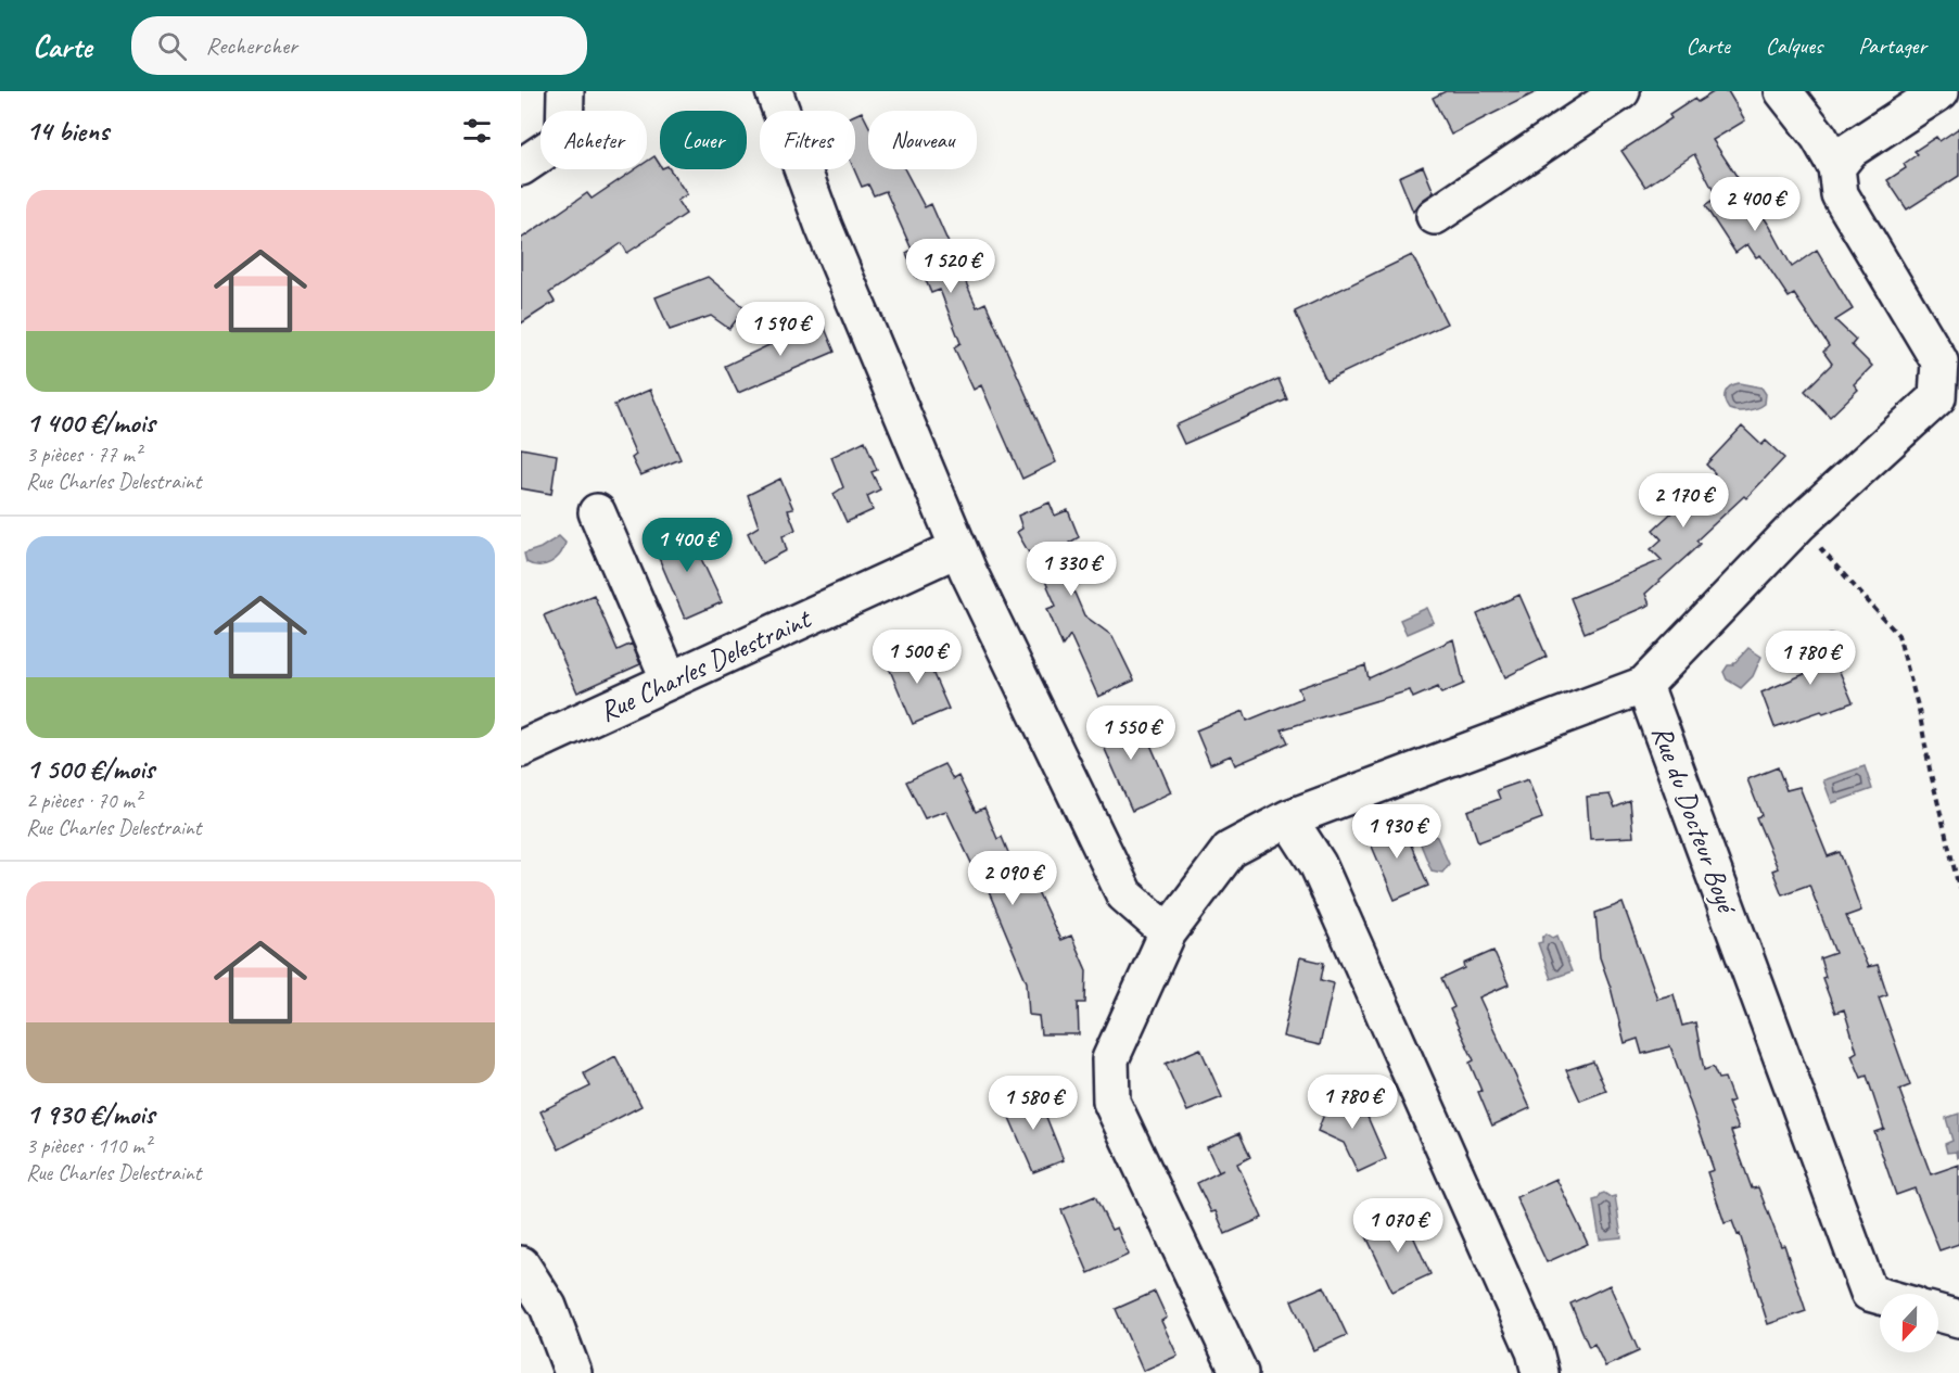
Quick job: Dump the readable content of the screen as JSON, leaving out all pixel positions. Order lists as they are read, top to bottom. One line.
{"streets":{"street":["Rue Charles Delestraint","Rue du Docteur Boyé"]},"north":"bottom","page":{"header":"Carte","search":"Rechercher","nav":["Carte","Calques","Partager"],"heading":"14 biens","chip":["Acheter","Louer","Filtres","Nouveau"],"list":[{"name":"1 400 €/mois","note":"3 pièces · 77 m² · Rue Charles Delestraint"},{"name":"1 500 €/mois","note":"2 pièces · 70 m² · Rue Charles Delestraint"},{"name":"1 930 €/mois","note":"3 pièces · 110 m² · Rue Charles Delestraint"}],"price":["2 400 €","1 520 €","1 590 €","2 170 €","1 400 €","1 330 €","1 500 €","1 780 €","1 550 €","1 930 €","2 090 €","1 780 €","1 580 €","1 070 €"]}}
